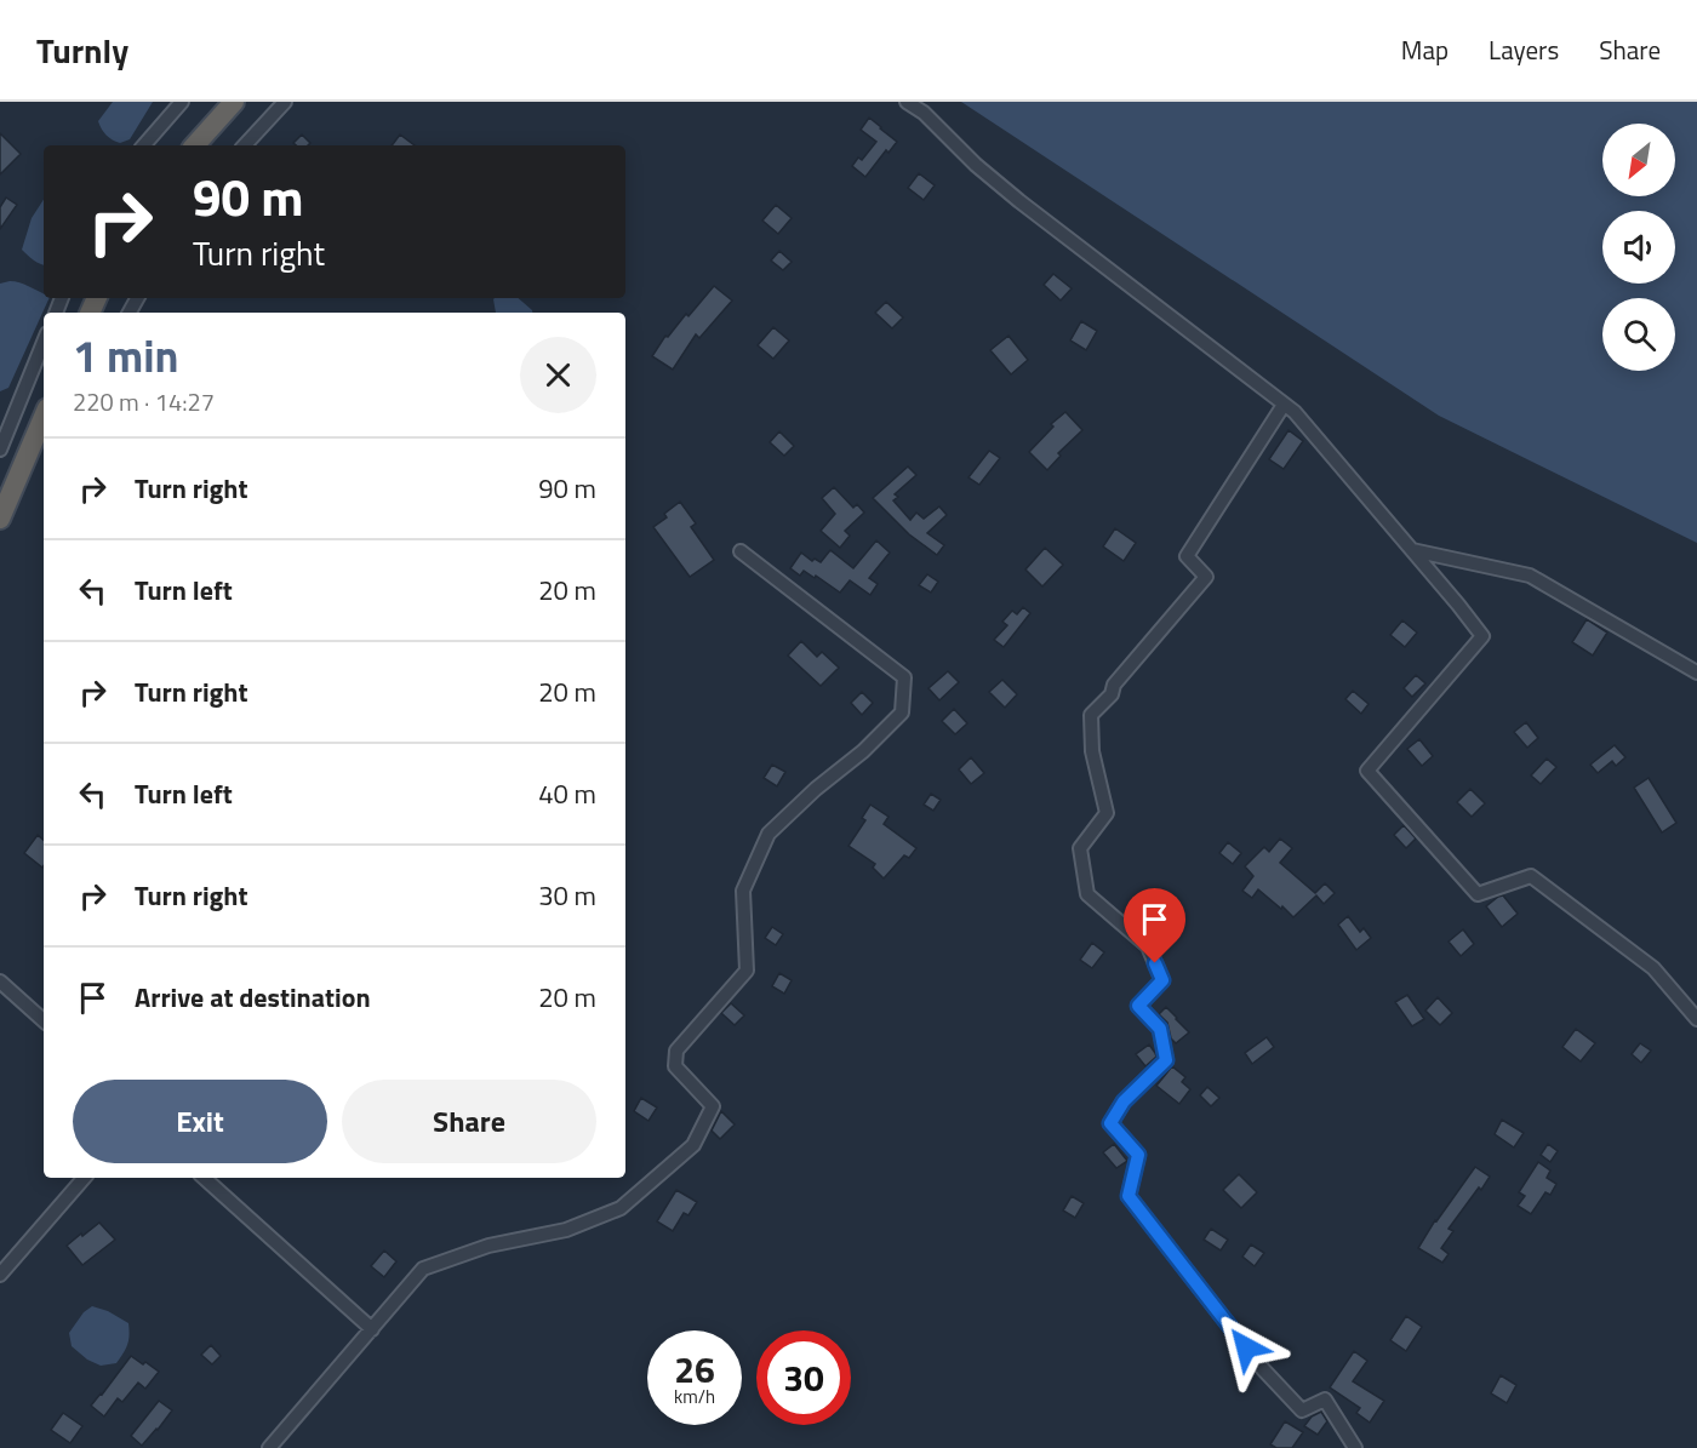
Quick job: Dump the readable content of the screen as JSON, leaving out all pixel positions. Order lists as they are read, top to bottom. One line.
{"north":"bottom left","page":{"header":"Turnly","nav":["Map","Layers","Share"],"turn":["90 m","Turn right"],"heading":["1 min","220 m · 14:27"],"list":[{"name":"Turn right","value":"90 m"},{"name":"Turn left","value":"20 m"},{"name":"Turn right","value":"20 m"},{"name":"Turn left","value":"40 m"},{"name":"Turn right","value":"30 m"},{"name":"Arrive at destination","value":"20 m"}],"buttons":["Exit","Share"],"speed":"26 km/h","limit":"30"}}
